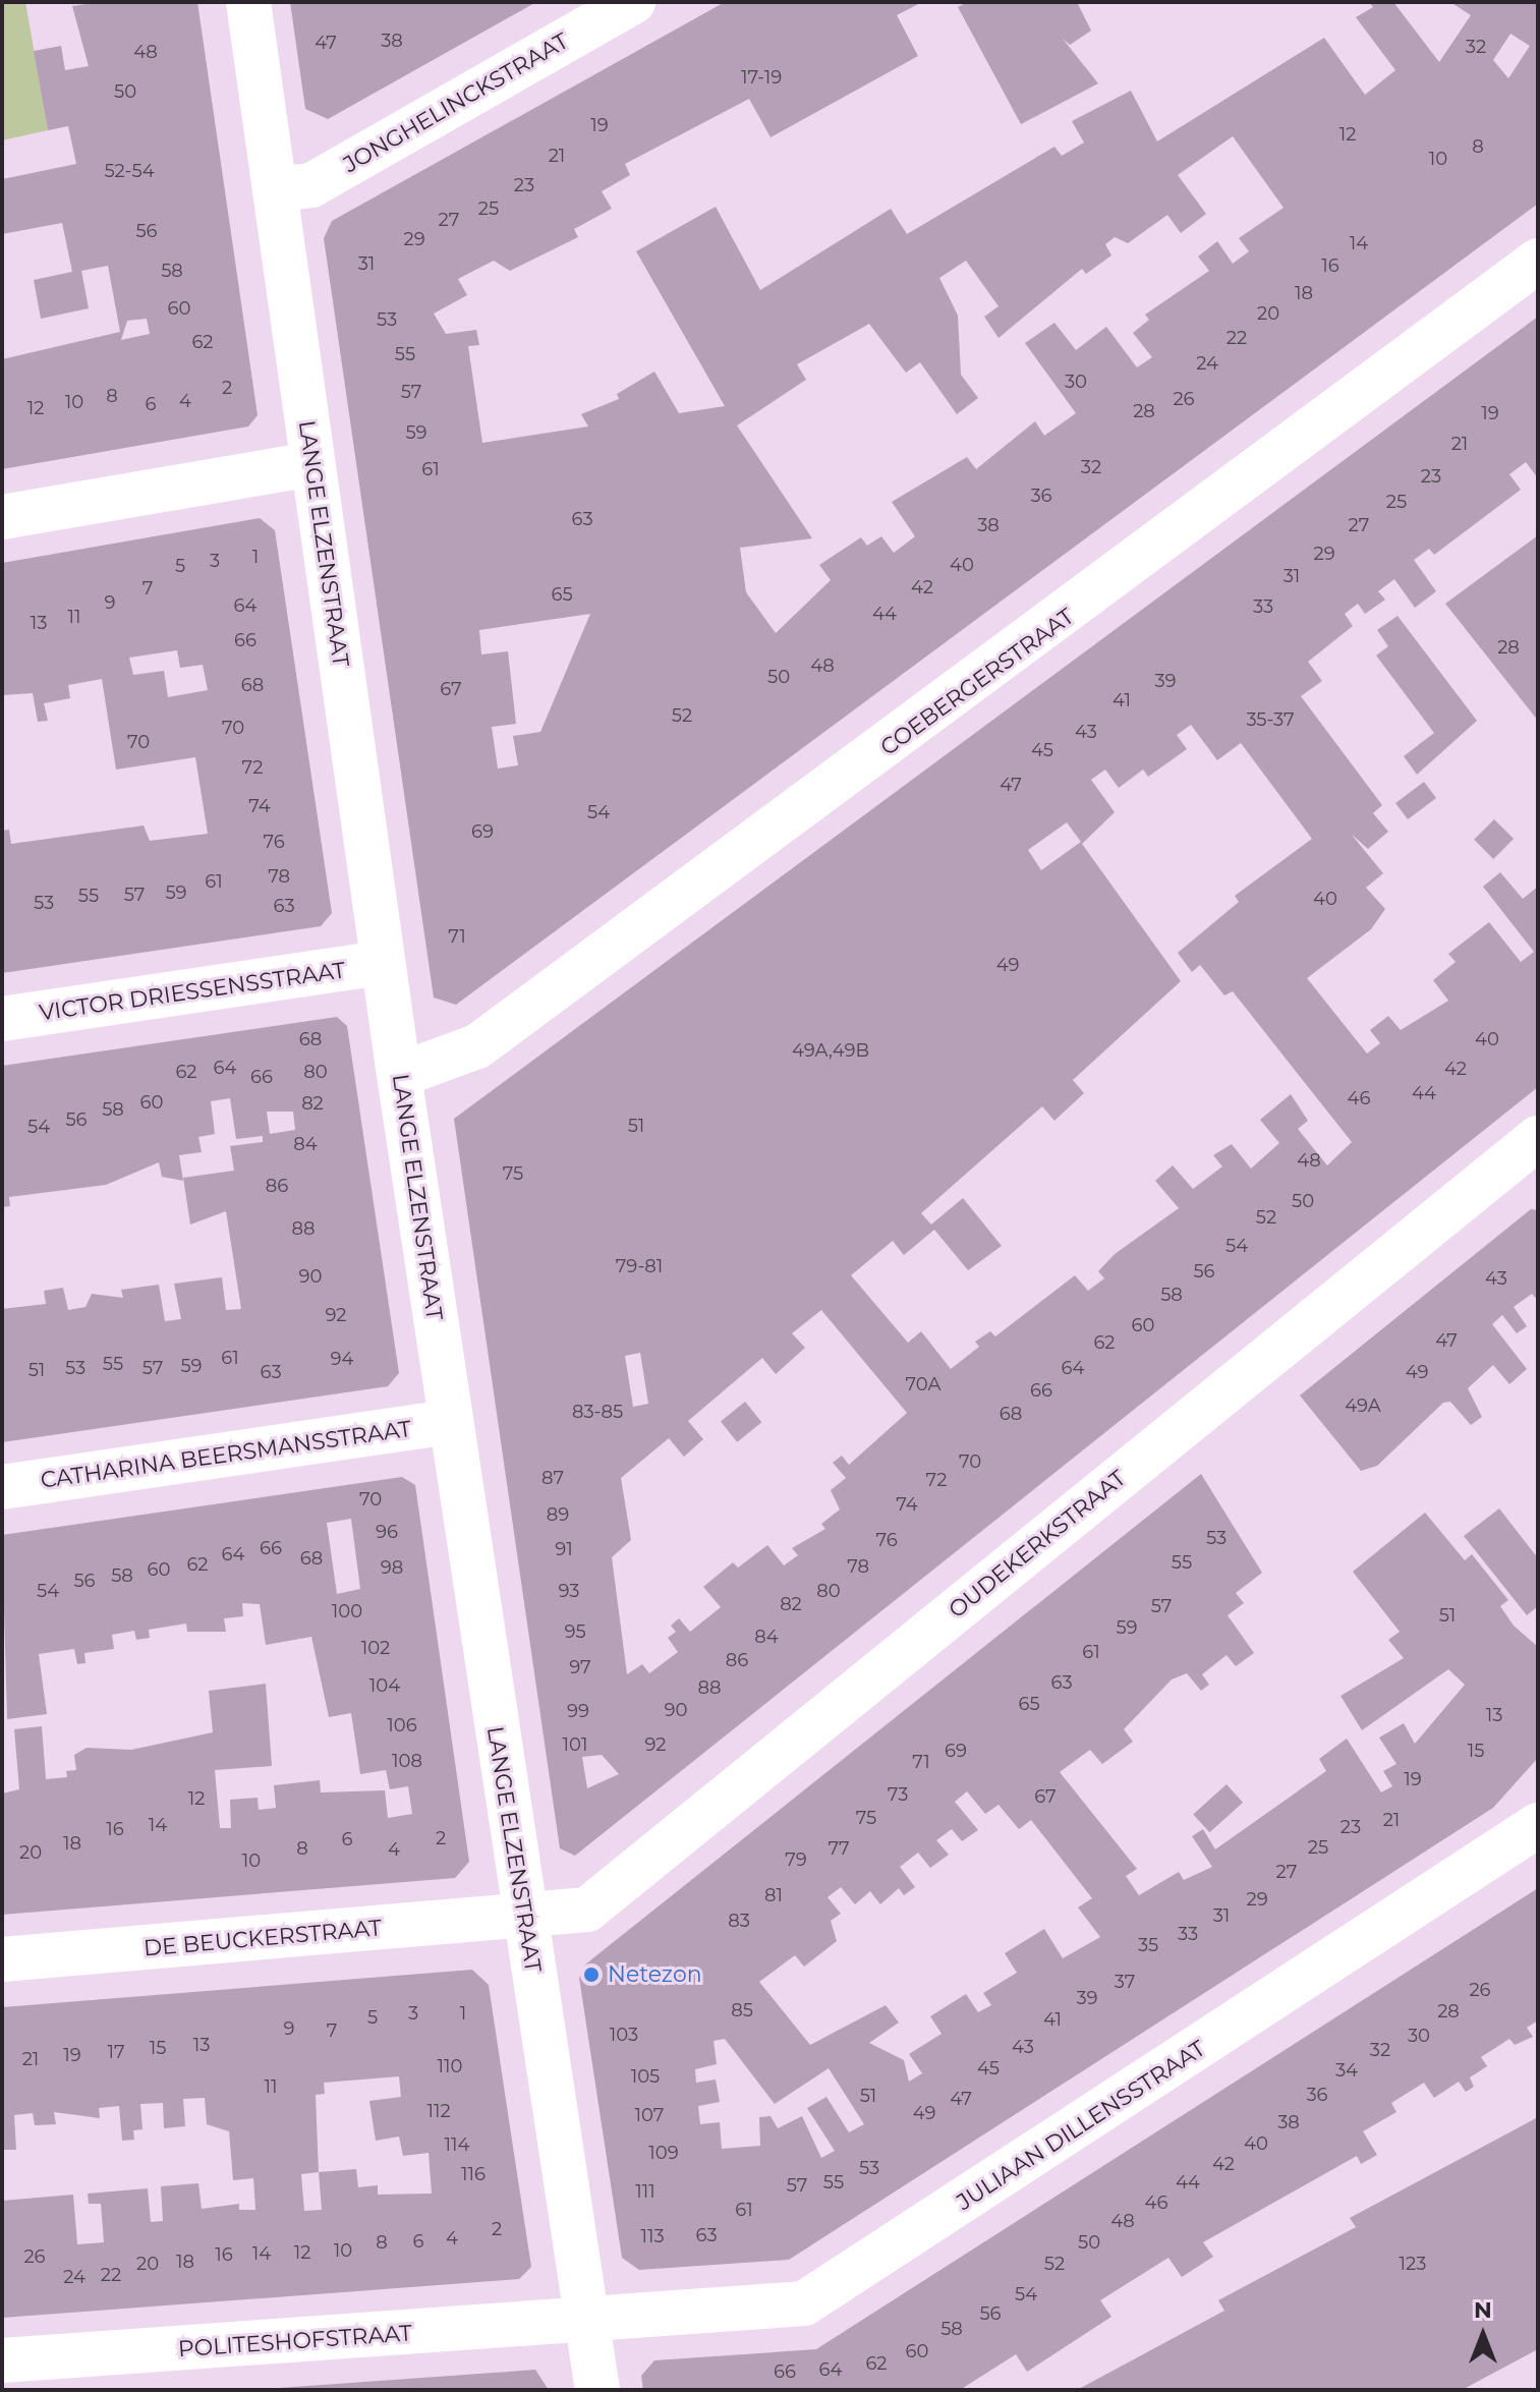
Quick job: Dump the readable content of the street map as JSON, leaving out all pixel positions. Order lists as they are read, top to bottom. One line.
{"streets":{"street":["JONGHELINCKSTRAAT","LANGE ELZENSTRAAT","COEBERGERSTRAAT","VICTOR DRIESSENSSTRAAT","CATHARINA BEERSMANSSTRAAT","OUDEKERKSTRAAT","DE BEUCKERSTRAAT","JULIAAN DILLENSSTRAAT","POLITESHOFSTRAAT"]},"crossings":[["JONGHELINCKSTRAAT","LANGE ELZENSTRAAT"],["LANGE ELZENSTRAAT","COEBERGERSTRAAT"],["LANGE ELZENSTRAAT","VICTOR DRIESSENSSTRAAT"],["LANGE ELZENSTRAAT","CATHARINA BEERSMANSSTRAAT"],["LANGE ELZENSTRAAT","OUDEKERKSTRAAT"],["LANGE ELZENSTRAAT","DE BEUCKERSTRAAT"],["LANGE ELZENSTRAAT","JULIAAN DILLENSSTRAAT"],["LANGE ELZENSTRAAT","POLITESHOFSTRAAT"],["OUDEKERKSTRAAT","DE BEUCKERSTRAAT"],["JULIAAN DILLENSSTRAAT","POLITESHOFSTRAAT"]],"places":["Netezon"],"house_numbers":["38","47","32","48","17-19","50","19","12","8","21","10","52-54","23","25","27","56","29","14","31","16","58","18","60","20","53","22","62","55","24","30","2","57","8","26","4","10","6","12","28","19","59","21","32","61","23","36","25","63","38","27","29","1","3","40","5","31","42","7","65","9","64","33","44","11","13","66","28","48","50","39","68","67","41","52","35-37","70","43","70","45","72","47","74","54","69","76","78","61","59","57","55","40","53","63","71","49","68","40","49A,49B","64","42","62","80","66","44","46","60","82","58","56","51","54","84","48","75","86","50","52","88","54","79-81","56","90","43","58","92","60","47","62","61","94","55","59","53","57","64","51","63","49","70A","66","49A","83-85","68","70","87","72","70","74","89","96","53","76","66","91","64","68","55","62","78","98","60","58","56","54","93","80","82","57","100","51","59","95","84","102","61","86","97","63","104","88","65","90","99","13","106","101","92","69","15","108","71","19","73","67","12","75","21","14","23","16","2","6","18","25","8","77","4","20","79","10","27","81","29","31","83","33","35","37","26","39","85","28","3","1","5","41","9","7","103","30","13","43","15","32","17","19","21","110","45","34","105","11","36","51","47","112","49","107","38","40","114","109","42","53","116","55","44","57","111","46","61","48","2","63","113","4","6","8","50","10","12","14","16","26","18","20","52","123","22","24","54","56","58","60","62","64","66"],"north":"top"}
